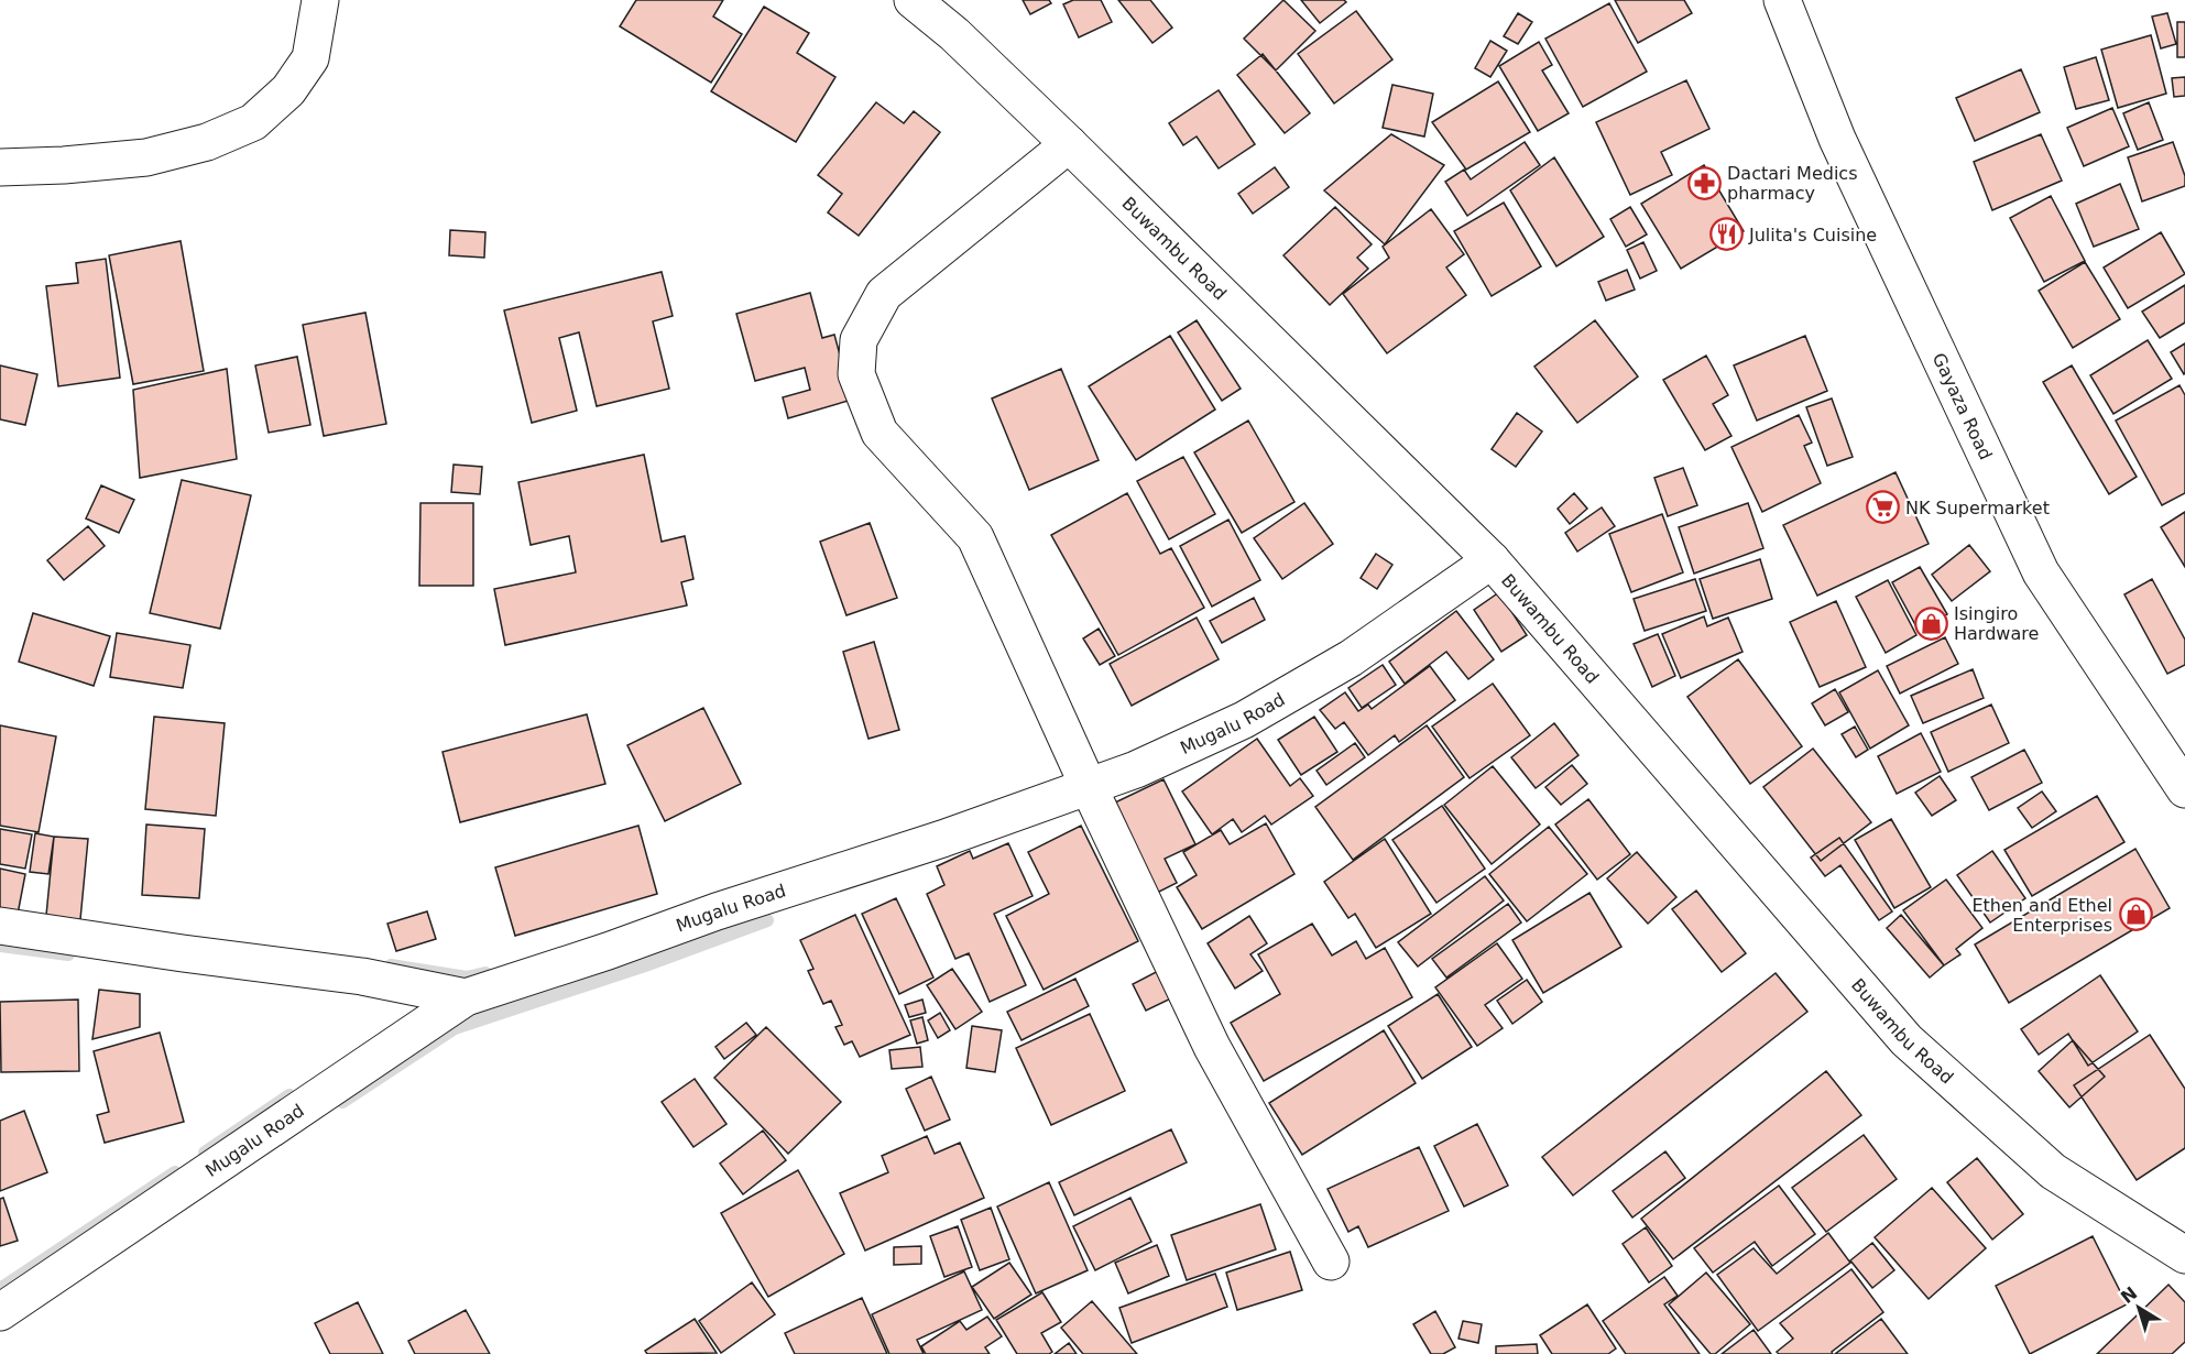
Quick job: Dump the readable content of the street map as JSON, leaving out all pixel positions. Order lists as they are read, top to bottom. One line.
{"streets":{"street":["Buwambu Road","Gayaza Road","Mugalu Road"]},"crossings":[["Buwambu Road","Mugalu Road"]],"places":{"pharmacy":["Dactari Medics pharmacy"],"restaurant":["Julita's Cuisine"],"supermarket":["NK Supermarket"],"shop":["Isingiro Hardware","Ethen and Ethel Enterprises"]},"north":"top left"}
